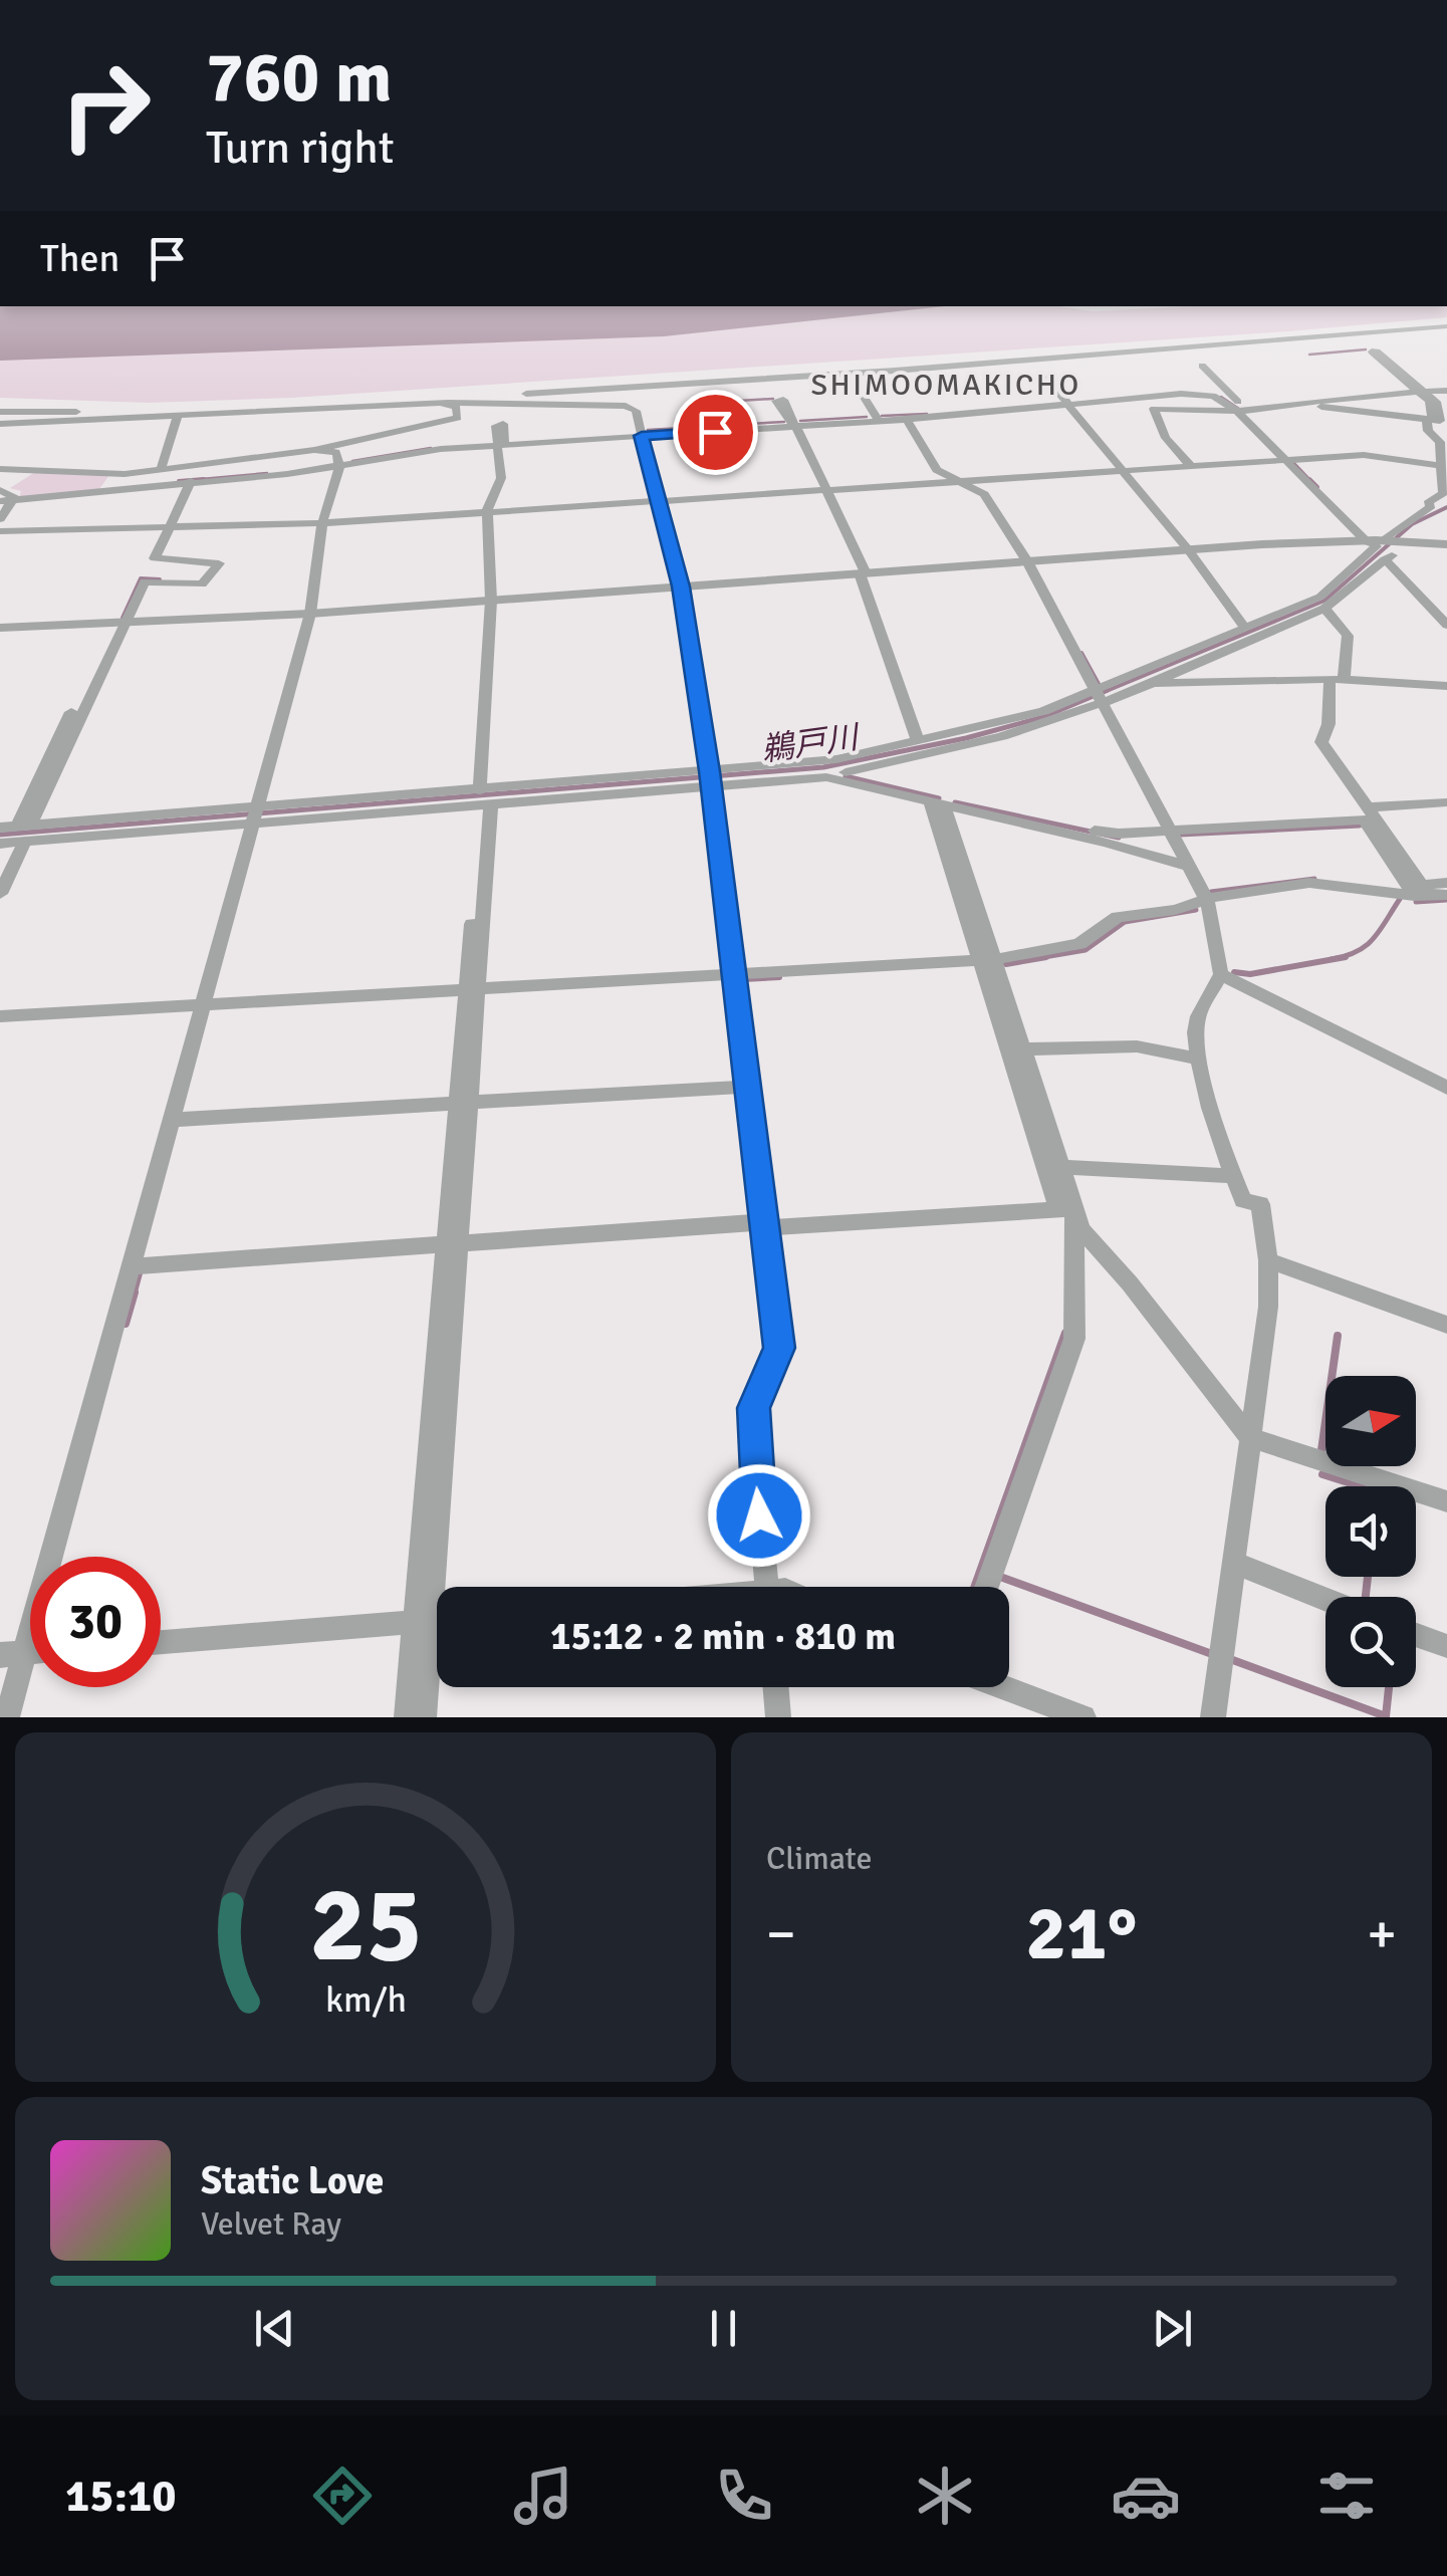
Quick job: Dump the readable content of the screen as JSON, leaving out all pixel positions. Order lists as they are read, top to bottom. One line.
{"districts":["SHIMOOMAKICHO"],"water":["鵜戸川"],"north":"right","page":{"turn":["760 m","Turn right"],"then":"Then","limit":"30","trip":"15:12 · 2 min · 810 m","tile":"Climate","heat":["−","21°","+"],"song":["Static Love","Velvet Ray"],"tabs":"15:10","gauge":["25","km/h"]}}
